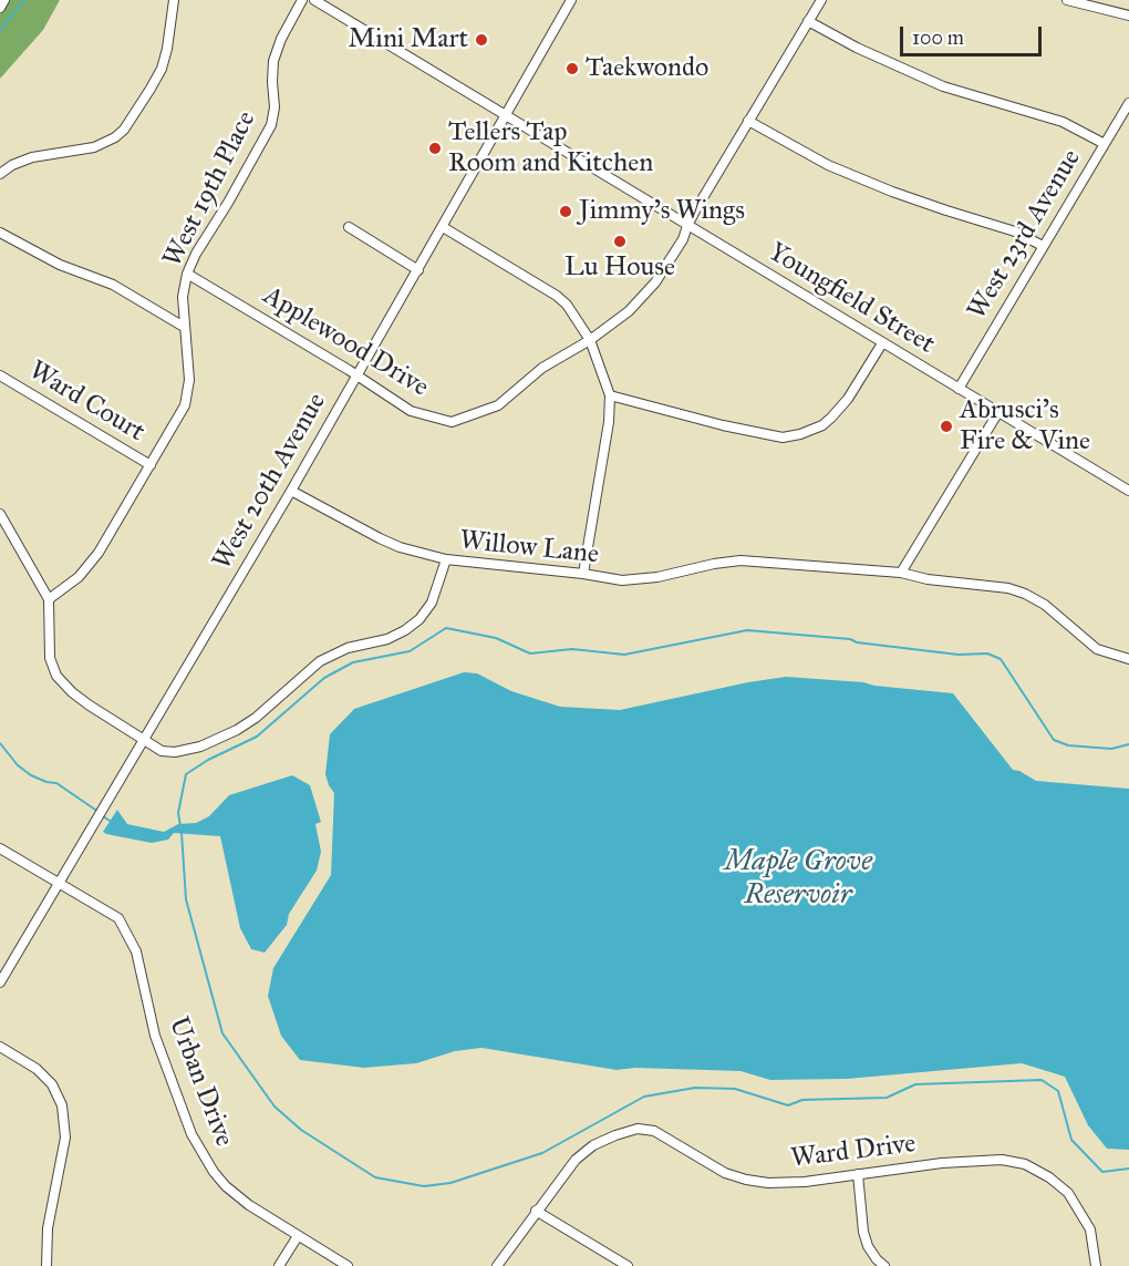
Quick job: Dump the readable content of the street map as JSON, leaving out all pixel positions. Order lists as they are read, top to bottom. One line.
{"streets":{"street":["West 19th Place","West 23rd Avenue","Youngfield Street","Applewood Drive","Ward Court","West 20th Avenue","Willow Lane","Urban Drive","Ward Drive"]},"crossings":[["West 19th Place","Applewood Drive"],["West 19th Place","Ward Court"],["West 19th Place","Willow Lane"],["West 23rd Avenue","Youngfield Street"],["Youngfield Street","Applewood Drive"],["Youngfield Street","West 20th Avenue"],["Applewood Drive","West 20th Avenue"],["West 20th Avenue","Willow Lane"],["West 20th Avenue","Urban Drive"]],"water":["Maple Grove Reservoir"],"places":["Mini Mart","Taekwondo","Tellers Tap Room and Kitchen","Jimmy's Wings","Lu House","Abrusci's Fire & Vine"],"scale_bar":"100 m"}
